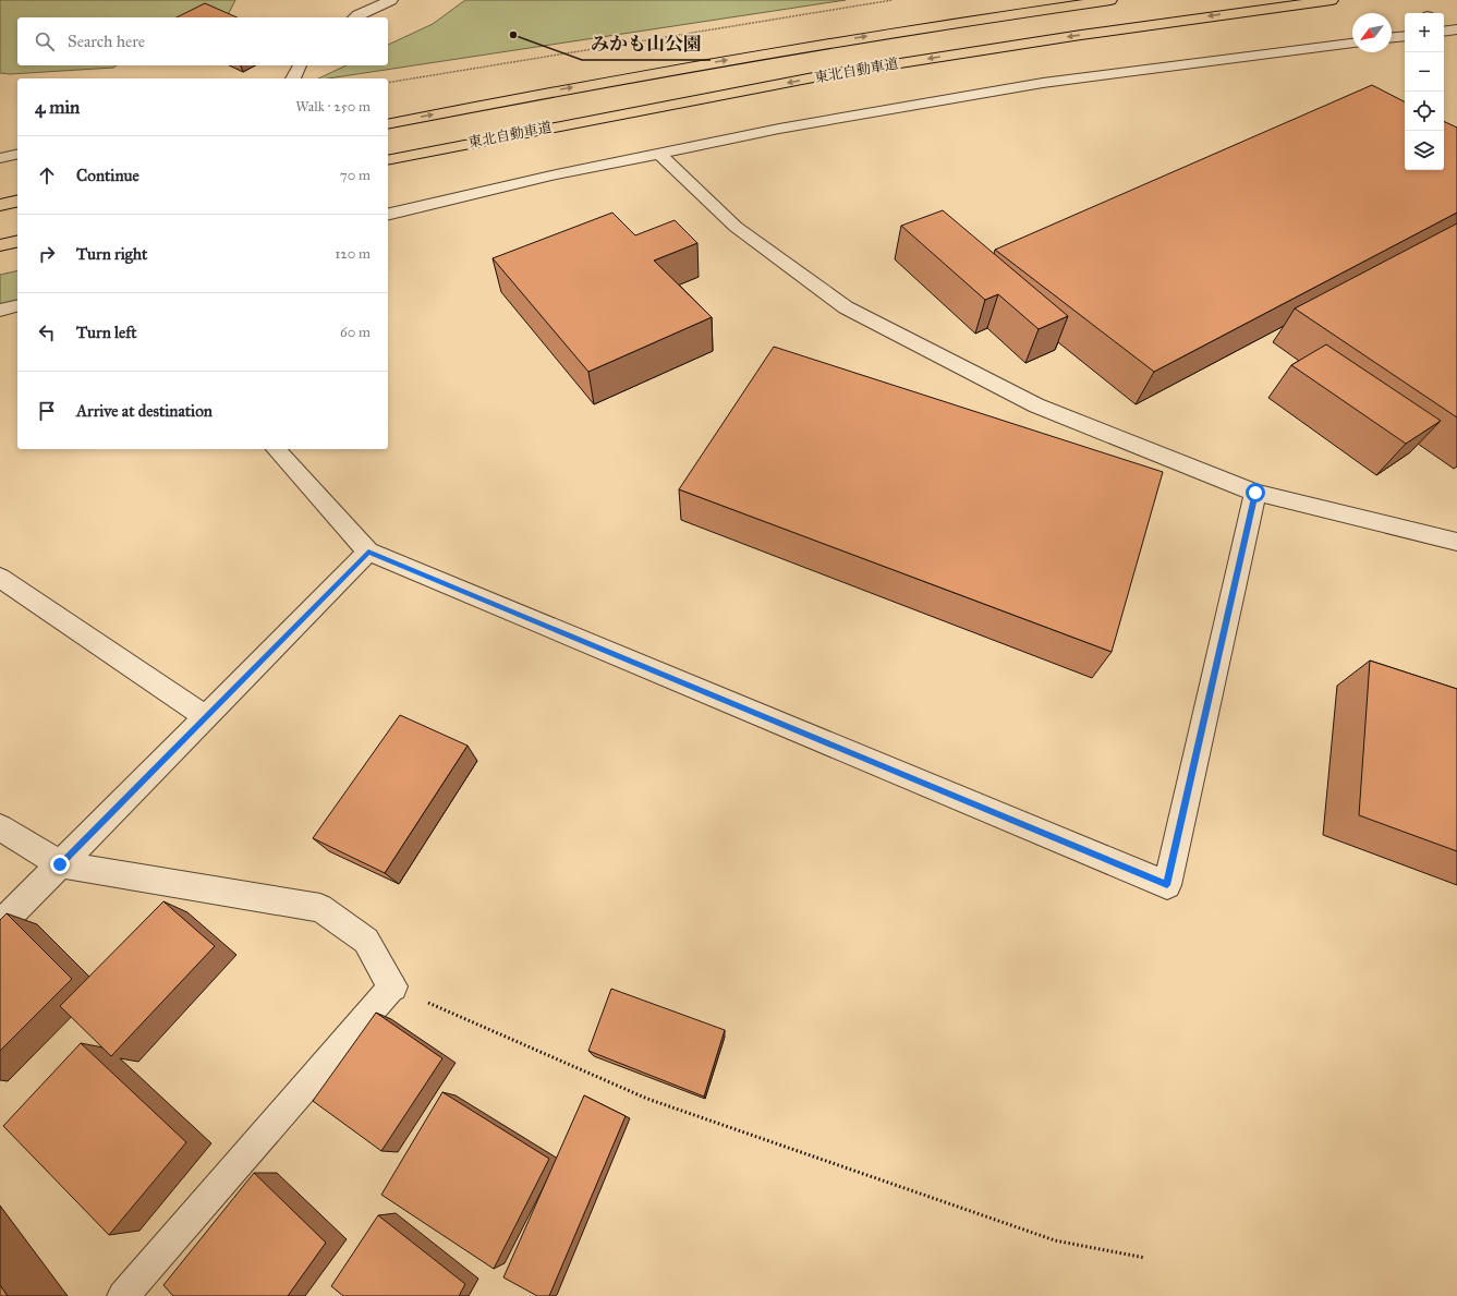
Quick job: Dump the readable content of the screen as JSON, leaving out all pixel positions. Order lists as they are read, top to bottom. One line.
{"streets":{"highway":["東北自動車道"]},"places":["みかも山公園"],"north":"bottom left","page":{"map_buttons":["+","−"],"search":"Search here","heading":["4 min","Walk · 250 m"],"list":[["Continue","70 m"],["Turn right","120 m"],["Turn left","60 m"],"Arrive at destination"]}}
